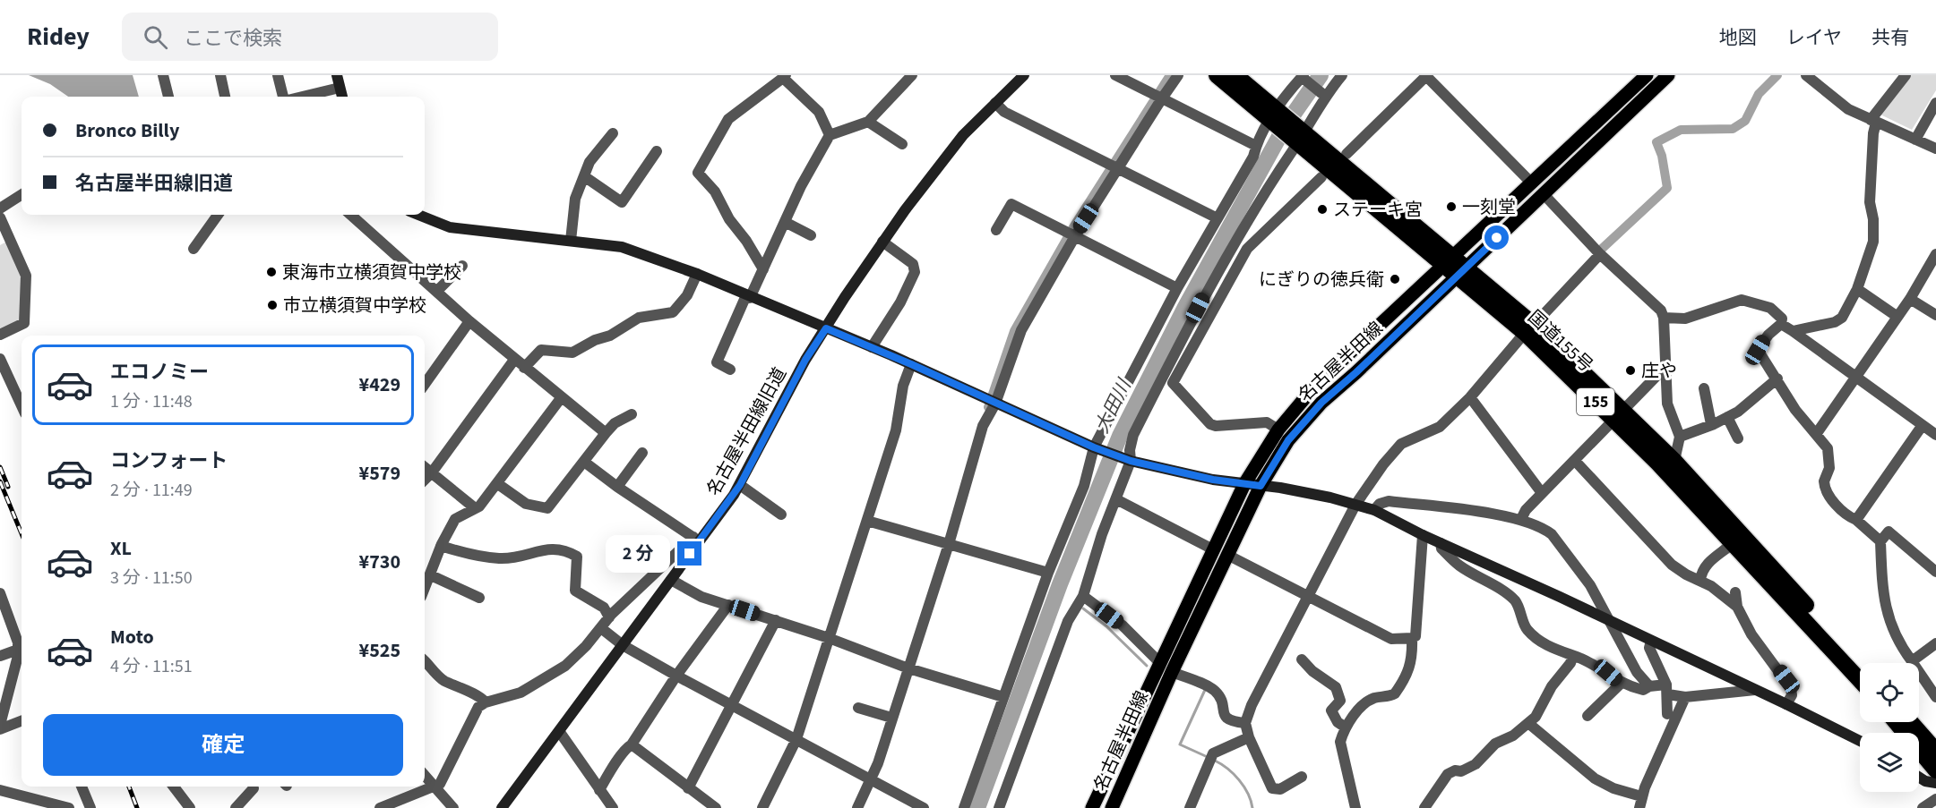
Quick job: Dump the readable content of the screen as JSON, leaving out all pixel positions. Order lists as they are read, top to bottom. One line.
{"streets":{"highway":["国道155号","155"],"main road":["名古屋半田線"],"street":["名古屋半田線旧道"]},"crossings":[["国道155号","名古屋半田線"]],"water":["大田川"],"places":["一刻堂","ステーキ宮","東海市立横須賀中学校","にぎりの徳兵衛","市立横須賀中学校","庄や"],"page":{"header":"Ridey","search":"ここで検索","nav":["地図","レイヤ","共有"],"banner":["Bronco Billy","名古屋半田線旧道"],"list":[{"name":"エコノミー","note":"1 分 · 11:48","value":"¥429"},{"name":"コンフォート","note":"2 分 · 11:49","value":"¥579"},{"name":"XL","note":"3 分 · 11:50","value":"¥730"},{"name":"Moto","note":"4 分 · 11:51","value":"¥525"}],"bubble":"2 分","buttons":"確定"}}
